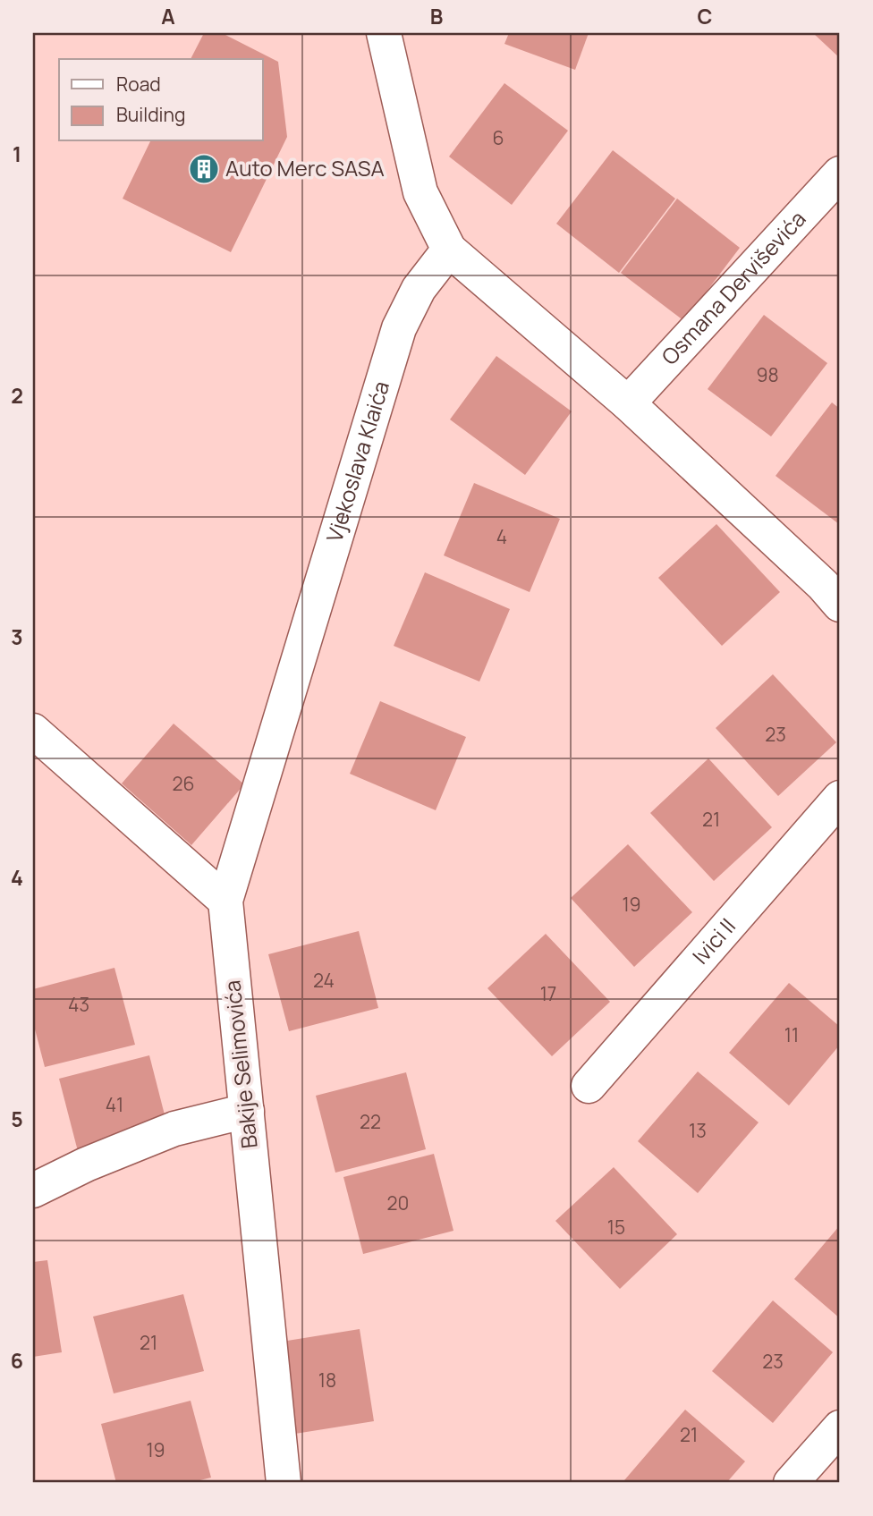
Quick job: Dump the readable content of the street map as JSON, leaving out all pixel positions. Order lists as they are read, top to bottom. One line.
{"streets":{"street":["Osmana Derviševića","Vjekoslava Klaića","Ivici II","Bakije Selimovića"]},"crossings":[["Vjekoslava Klaića","Bakije Selimovića"]],"places":{"building":["Auto Merc SASA"]},"house_numbers":["6","98","4","23","26","21","19","24","17","43","11","41","22","13","20","15","21","23","18","21","19"],"legend":["Road","Building"],"grid":{"columns":["A","B","C"],"rows":["1","2","3","4","5","6"]}}
